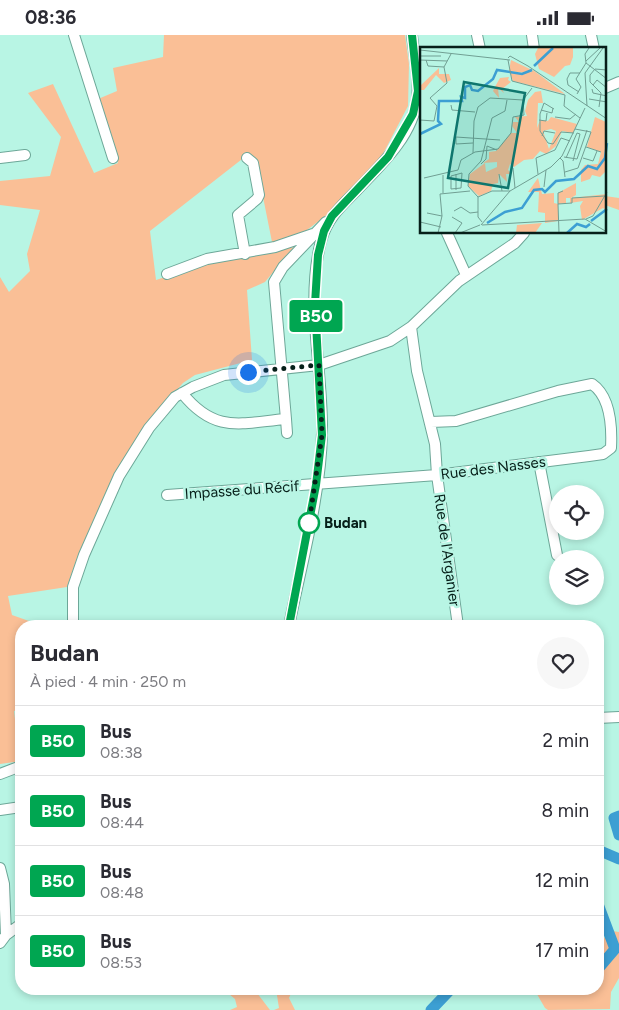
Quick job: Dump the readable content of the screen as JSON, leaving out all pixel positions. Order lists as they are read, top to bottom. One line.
{"streets":{"street":["Rue des Nasses","Impasse du Récif","Rue de l'Arganier"]},"crossings":[["Rue des Nasses","Impasse du Récif"],["Rue des Nasses","Rue de l'Arganier"]],"places":["Budan"],"lines":["bus line B50"],"page":{"status":"08:36","on_map":"B50","heading":["Budan","À pied · 4 min · 250 m"],"list":[{"mark":"B50","name":"Bus","note":"08:38","value":"2 min"},{"mark":"B50","name":"Bus","note":"08:44","value":"8 min"},{"mark":"B50","name":"Bus","note":"08:48","value":"12 min"},{"mark":"B50","name":"Bus","note":"08:53","value":"17 min"}]}}
